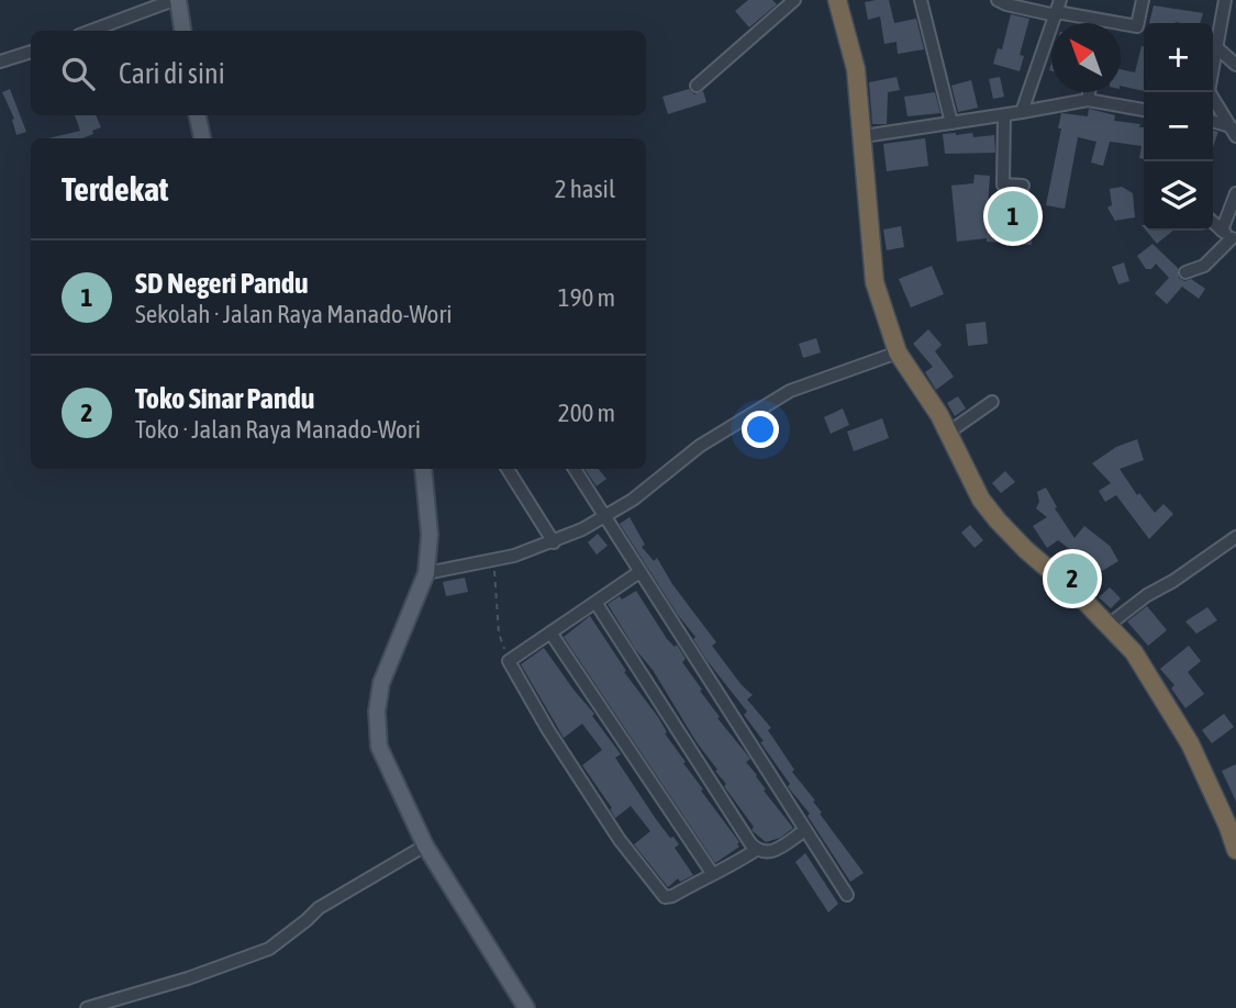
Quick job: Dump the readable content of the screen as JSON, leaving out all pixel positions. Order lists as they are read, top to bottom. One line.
{"north":"top left","page":{"map_buttons":["+","−"],"search":"Cari di sini","heading":["Terdekat","2 hasil"],"pins":["1","2"],"list":[{"mark":"1","name":"SD Negeri Pandu","note":"Sekolah · Jalan Raya Manado-Wori","value":"190 m"},{"mark":"2","name":"Toko Sinar Pandu","note":"Toko · Jalan Raya Manado-Wori","value":"200 m"}]}}
